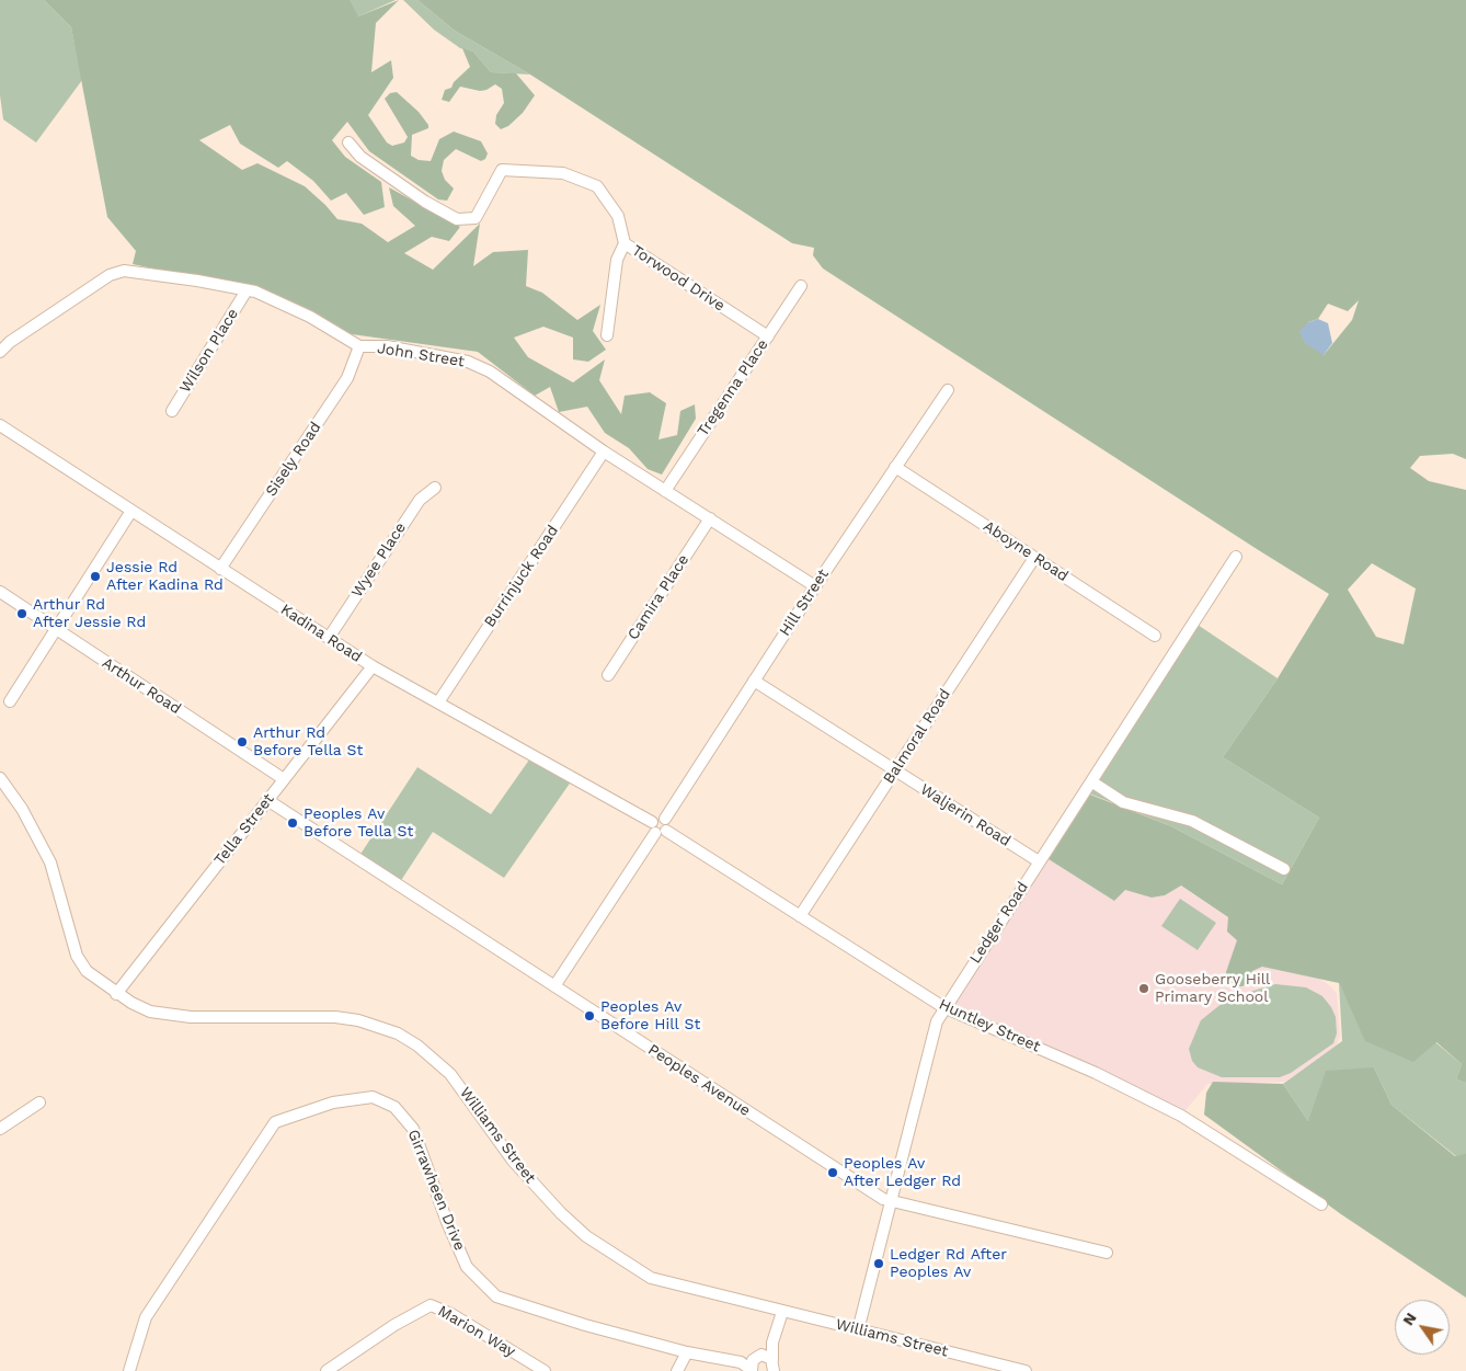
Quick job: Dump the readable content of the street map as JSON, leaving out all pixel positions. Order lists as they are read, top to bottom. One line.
{"streets":{"street":["Torwood Drive","Wilson Place","John Street","Tregenna Place","Sisely Road","Aboyne Road","Wyee Place","Burrinjuck Road","Camira Place","Hill Street","Kadina Road","Arthur Road","Balmoral Road","Waljerin Road","Tella Street","Ledger Road","Huntley Street","Peoples Avenue","Williams Street","Girrawheen Drive","Marion Way"]},"crossings":[["Torwood Drive","Tregenna Place"],["Wilson Place","John Street"],["John Street","Tregenna Place"],["John Street","Sisely Road"],["John Street","Burrinjuck Road"],["John Street","Camira Place"],["John Street","Hill Street"],["Sisely Road","Kadina Road"],["Aboyne Road","Hill Street"],["Aboyne Road","Balmoral Road"],["Wyee Place","Kadina Road"],["Burrinjuck Road","Kadina Road"],["Hill Street","Kadina Road"],["Hill Street","Waljerin Road"],["Hill Street","Huntley Street"],["Hill Street","Peoples Avenue"],["Kadina Road","Tella Street"],["Kadina Road","Huntley Street"],["Arthur Road","Tella Street"],["Balmoral Road","Waljerin Road"],["Balmoral Road","Huntley Street"],["Waljerin Road","Ledger Road"],["Tella Street","Peoples Avenue"],["Tella Street","Williams Street"],["Ledger Road","Huntley Street"],["Ledger Road","Peoples Avenue"],["Ledger Road","Williams Street"]],"places":["Jessie Rd After Kadina Rd","Arthur Rd After Jessie Rd","Arthur Rd Before Tella St","Peoples Av Before Tella St","Gooseberry Hill Primary School","Peoples Av Before Hill St","Peoples Av After Ledger Rd","Ledger Rd After Peoples Av"],"north":"top left"}
